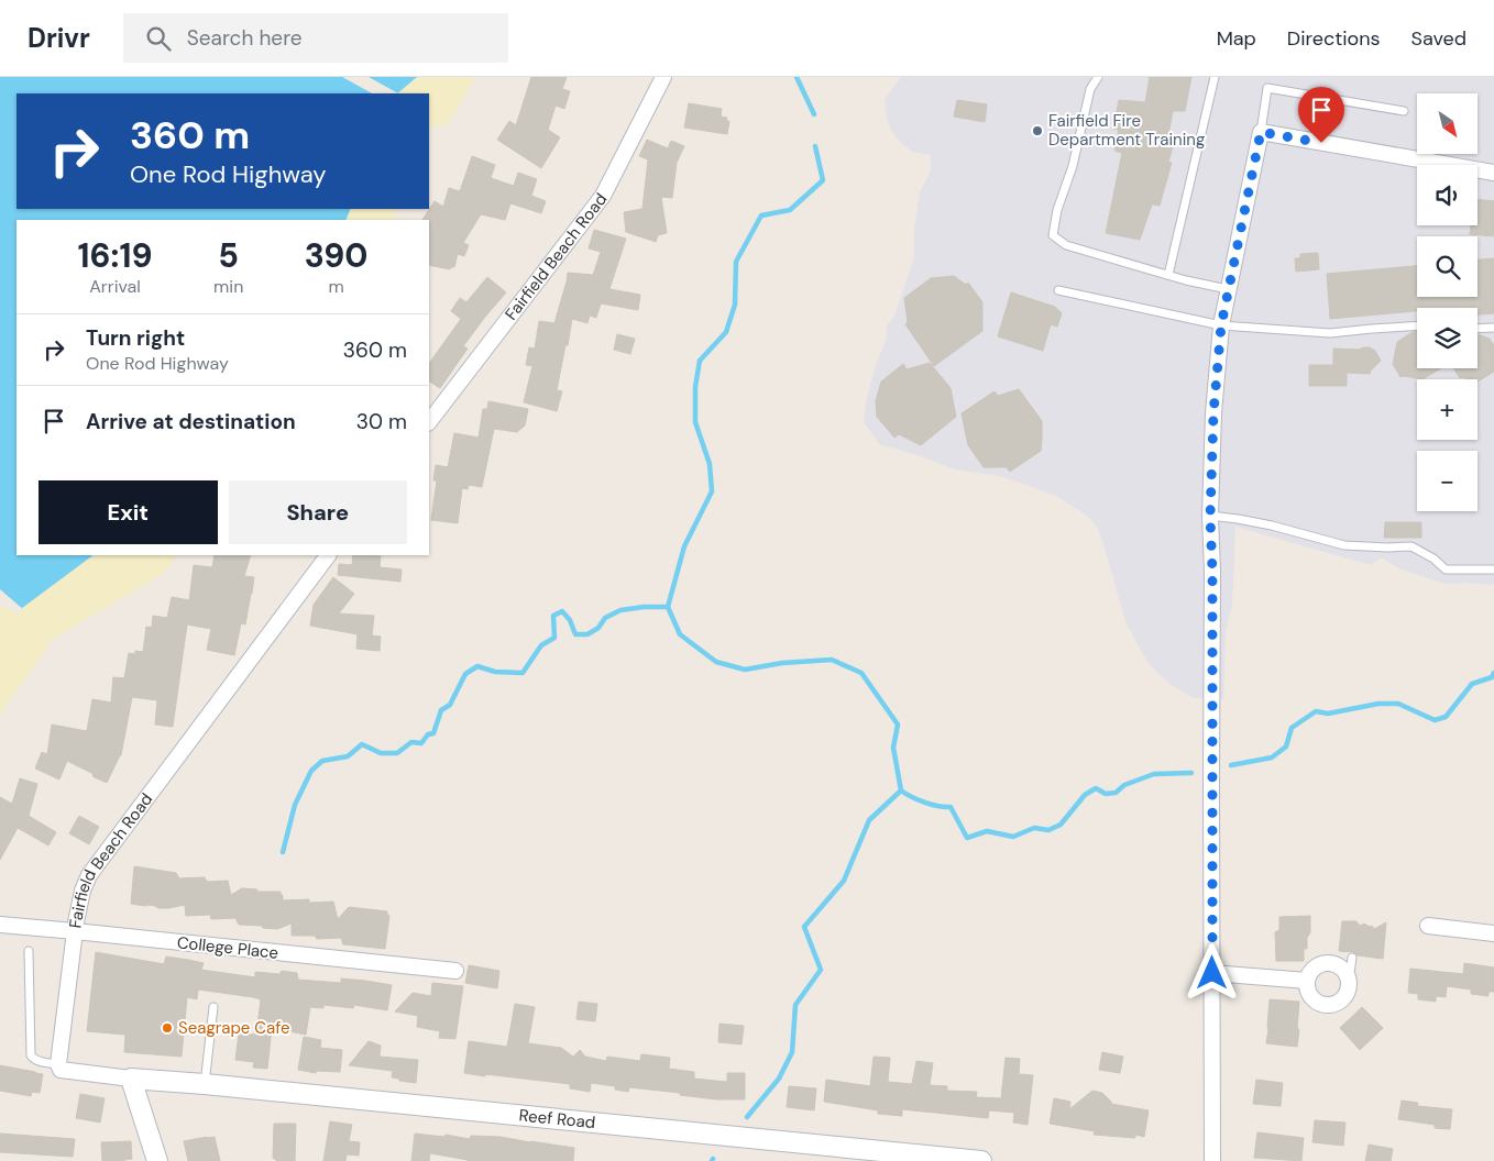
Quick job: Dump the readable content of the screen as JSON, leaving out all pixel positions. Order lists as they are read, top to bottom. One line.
{"streets":{"street":["Fairfield Beach Road","College Place","Reef Road"]},"crossings":[["Fairfield Beach Road","College Place"]],"places":["Fairfield Fire Department Training","Seagrape Cafe"],"north":"bottom right","page":{"header":"Drivr","search":"Search here","nav":["Map","Directions","Saved"],"map_buttons":["+","−"],"turn":["360 m","One Rod Highway"],"eta":["16:19","Arrival","5","min","390","m"],"list":[{"name":"Turn right","note":"One Rod Highway","value":"360 m"},{"name":"Arrive at destination","value":"30 m"}],"buttons":["Exit","Share"]}}
